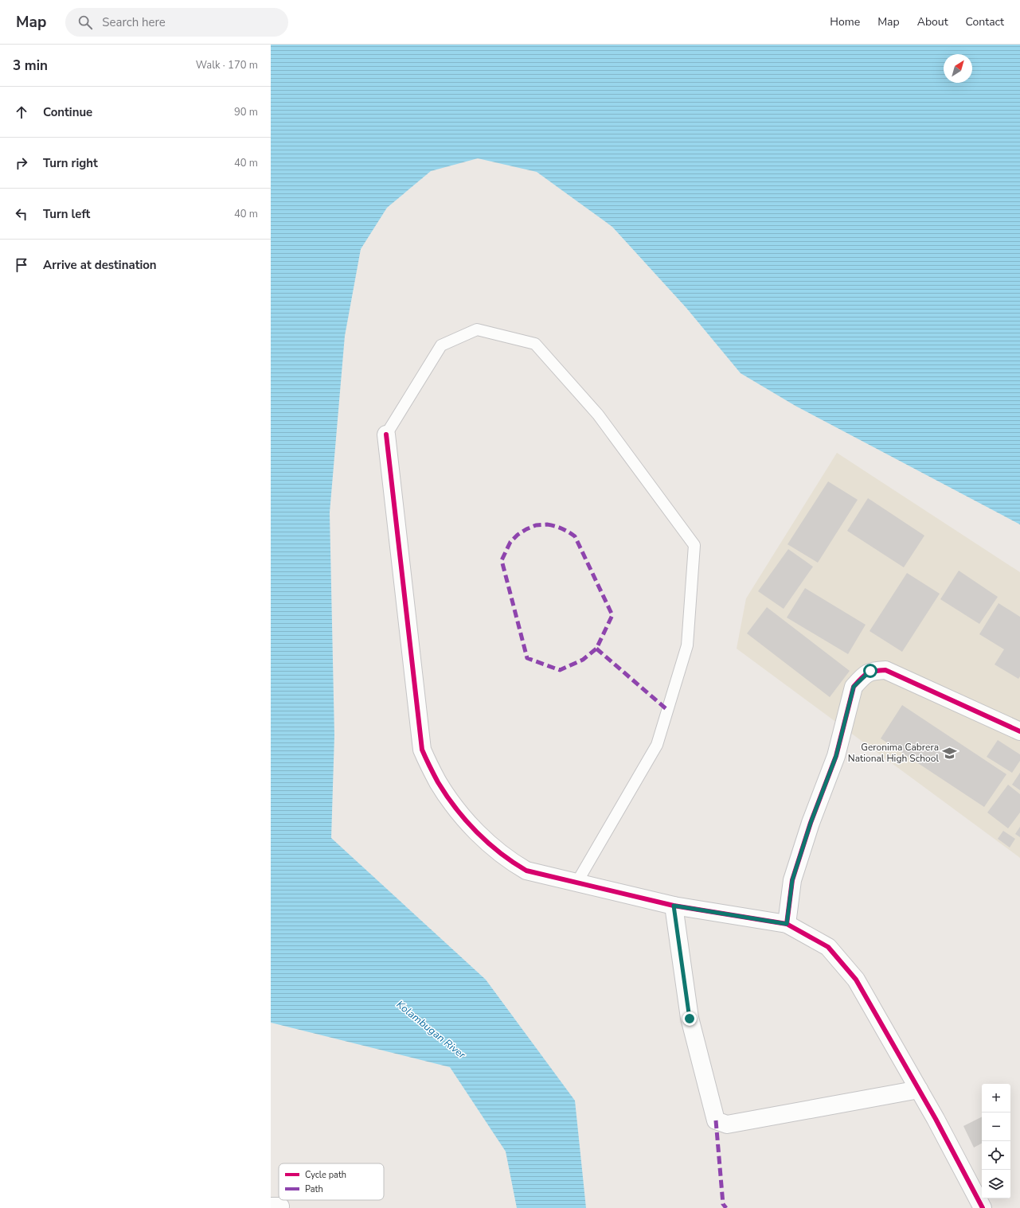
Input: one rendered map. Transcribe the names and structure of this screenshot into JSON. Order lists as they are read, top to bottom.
{
  "water": ["Kolambugan River"],
  "places": {
    "school or university": ["Geronima Cabrera National High School"]
  },
  "legend": ["Cycle path", "Path"],
  "north": "top right",
  "page": {
    "header": "Map",
    "search": "Search here",
    "nav": [
      "Home",
      "Map",
      "About",
      "Contact"
    ],
    "heading": ["3 min", "Walk · 170 m"],
    "list": [
      ["Continue", "90 m"],
      ["Turn right", "40 m"],
      ["Turn left", "40 m"],
      "Arrive at destination"
    ],
    "map_buttons": ["+", "−"]
  }
}
